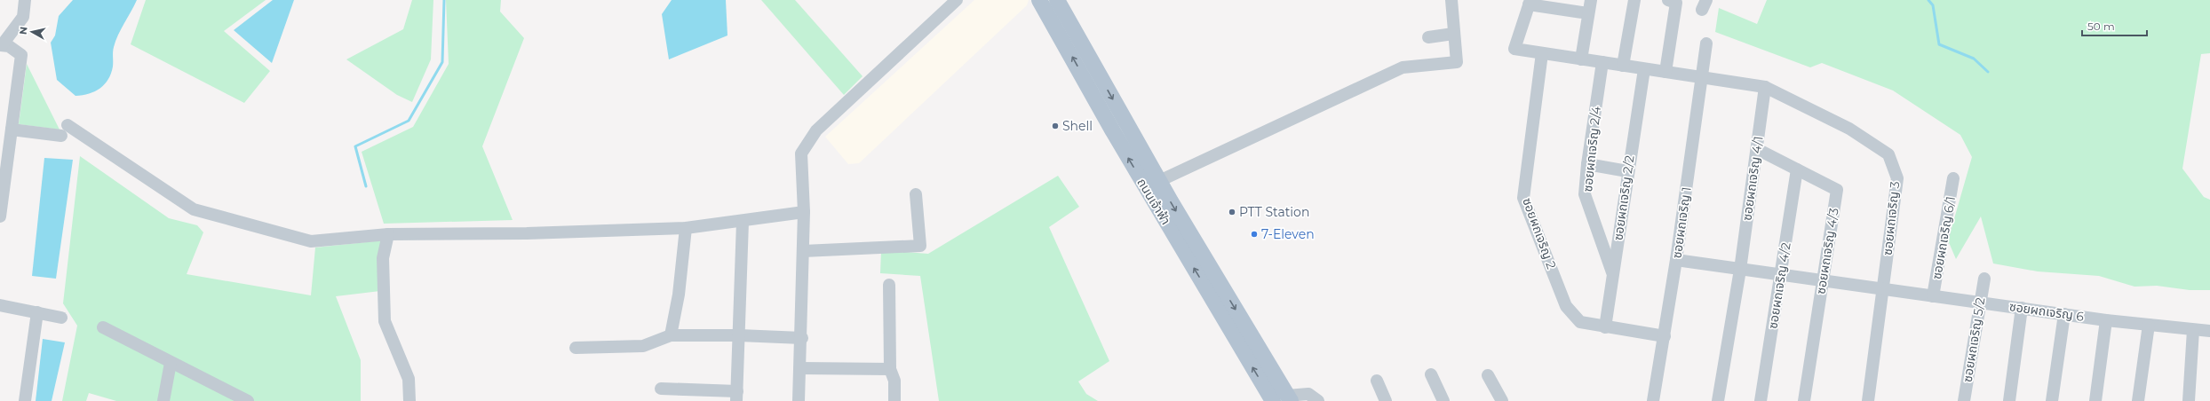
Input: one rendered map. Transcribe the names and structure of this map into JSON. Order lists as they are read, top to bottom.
{
  "streets": {
    "main road": ["ถนนเจ้าฟ้า"],
    "street": [
      "ซอยผถเจริญ 2/4",
      "ซอยผถเจริญ 4/1",
      "ซอยผถเจริญ 2/2",
      "ซอยผถเจริญ 3",
      "ซอยผถเจริญ 1",
      "ซอยผถเจริญ 2",
      "ซอยผถเจริญ 6/1",
      "ซอยผถเจริญ 4/3",
      "ซอยผถเจริญ 4/2",
      "ซอยผถเจริญ 6",
      "ซอยผถเจริญ 5/2"
    ]
  },
  "crossings": [
    ["ซอยผถเจริญ 2/4", "ซอยผถเจริญ 2/2"],
    ["ซอยผถเจริญ 4/1", "ซอยผถเจริญ 3"],
    ["ซอยผถเจริญ 4/1", "ซอยผถเจริญ 4/3"],
    ["ซอยผถเจริญ 2/2", "ซอยผถเจริญ 2"],
    ["ซอยผถเจริญ 3", "ซอยผถเจริญ 1"],
    ["ซอยผถเจริญ 3", "ซอยผถเจริญ 6"],
    ["ซอยผถเจริญ 1", "ซอยผถเจริญ 2"],
    ["ซอยผถเจริญ 6/1", "ซอยผถเจริญ 6"],
    ["ซอยผถเจริญ 4/3", "ซอยผถเจริญ 4/2"],
    ["ซอยผถเจริญ 6", "ซอยผถเจริญ 5/2"]
  ],
  "places": ["Shell", "PTT Station", "7-Eleven"],
  "scale_bar": "50 m",
  "north": "left"
}
